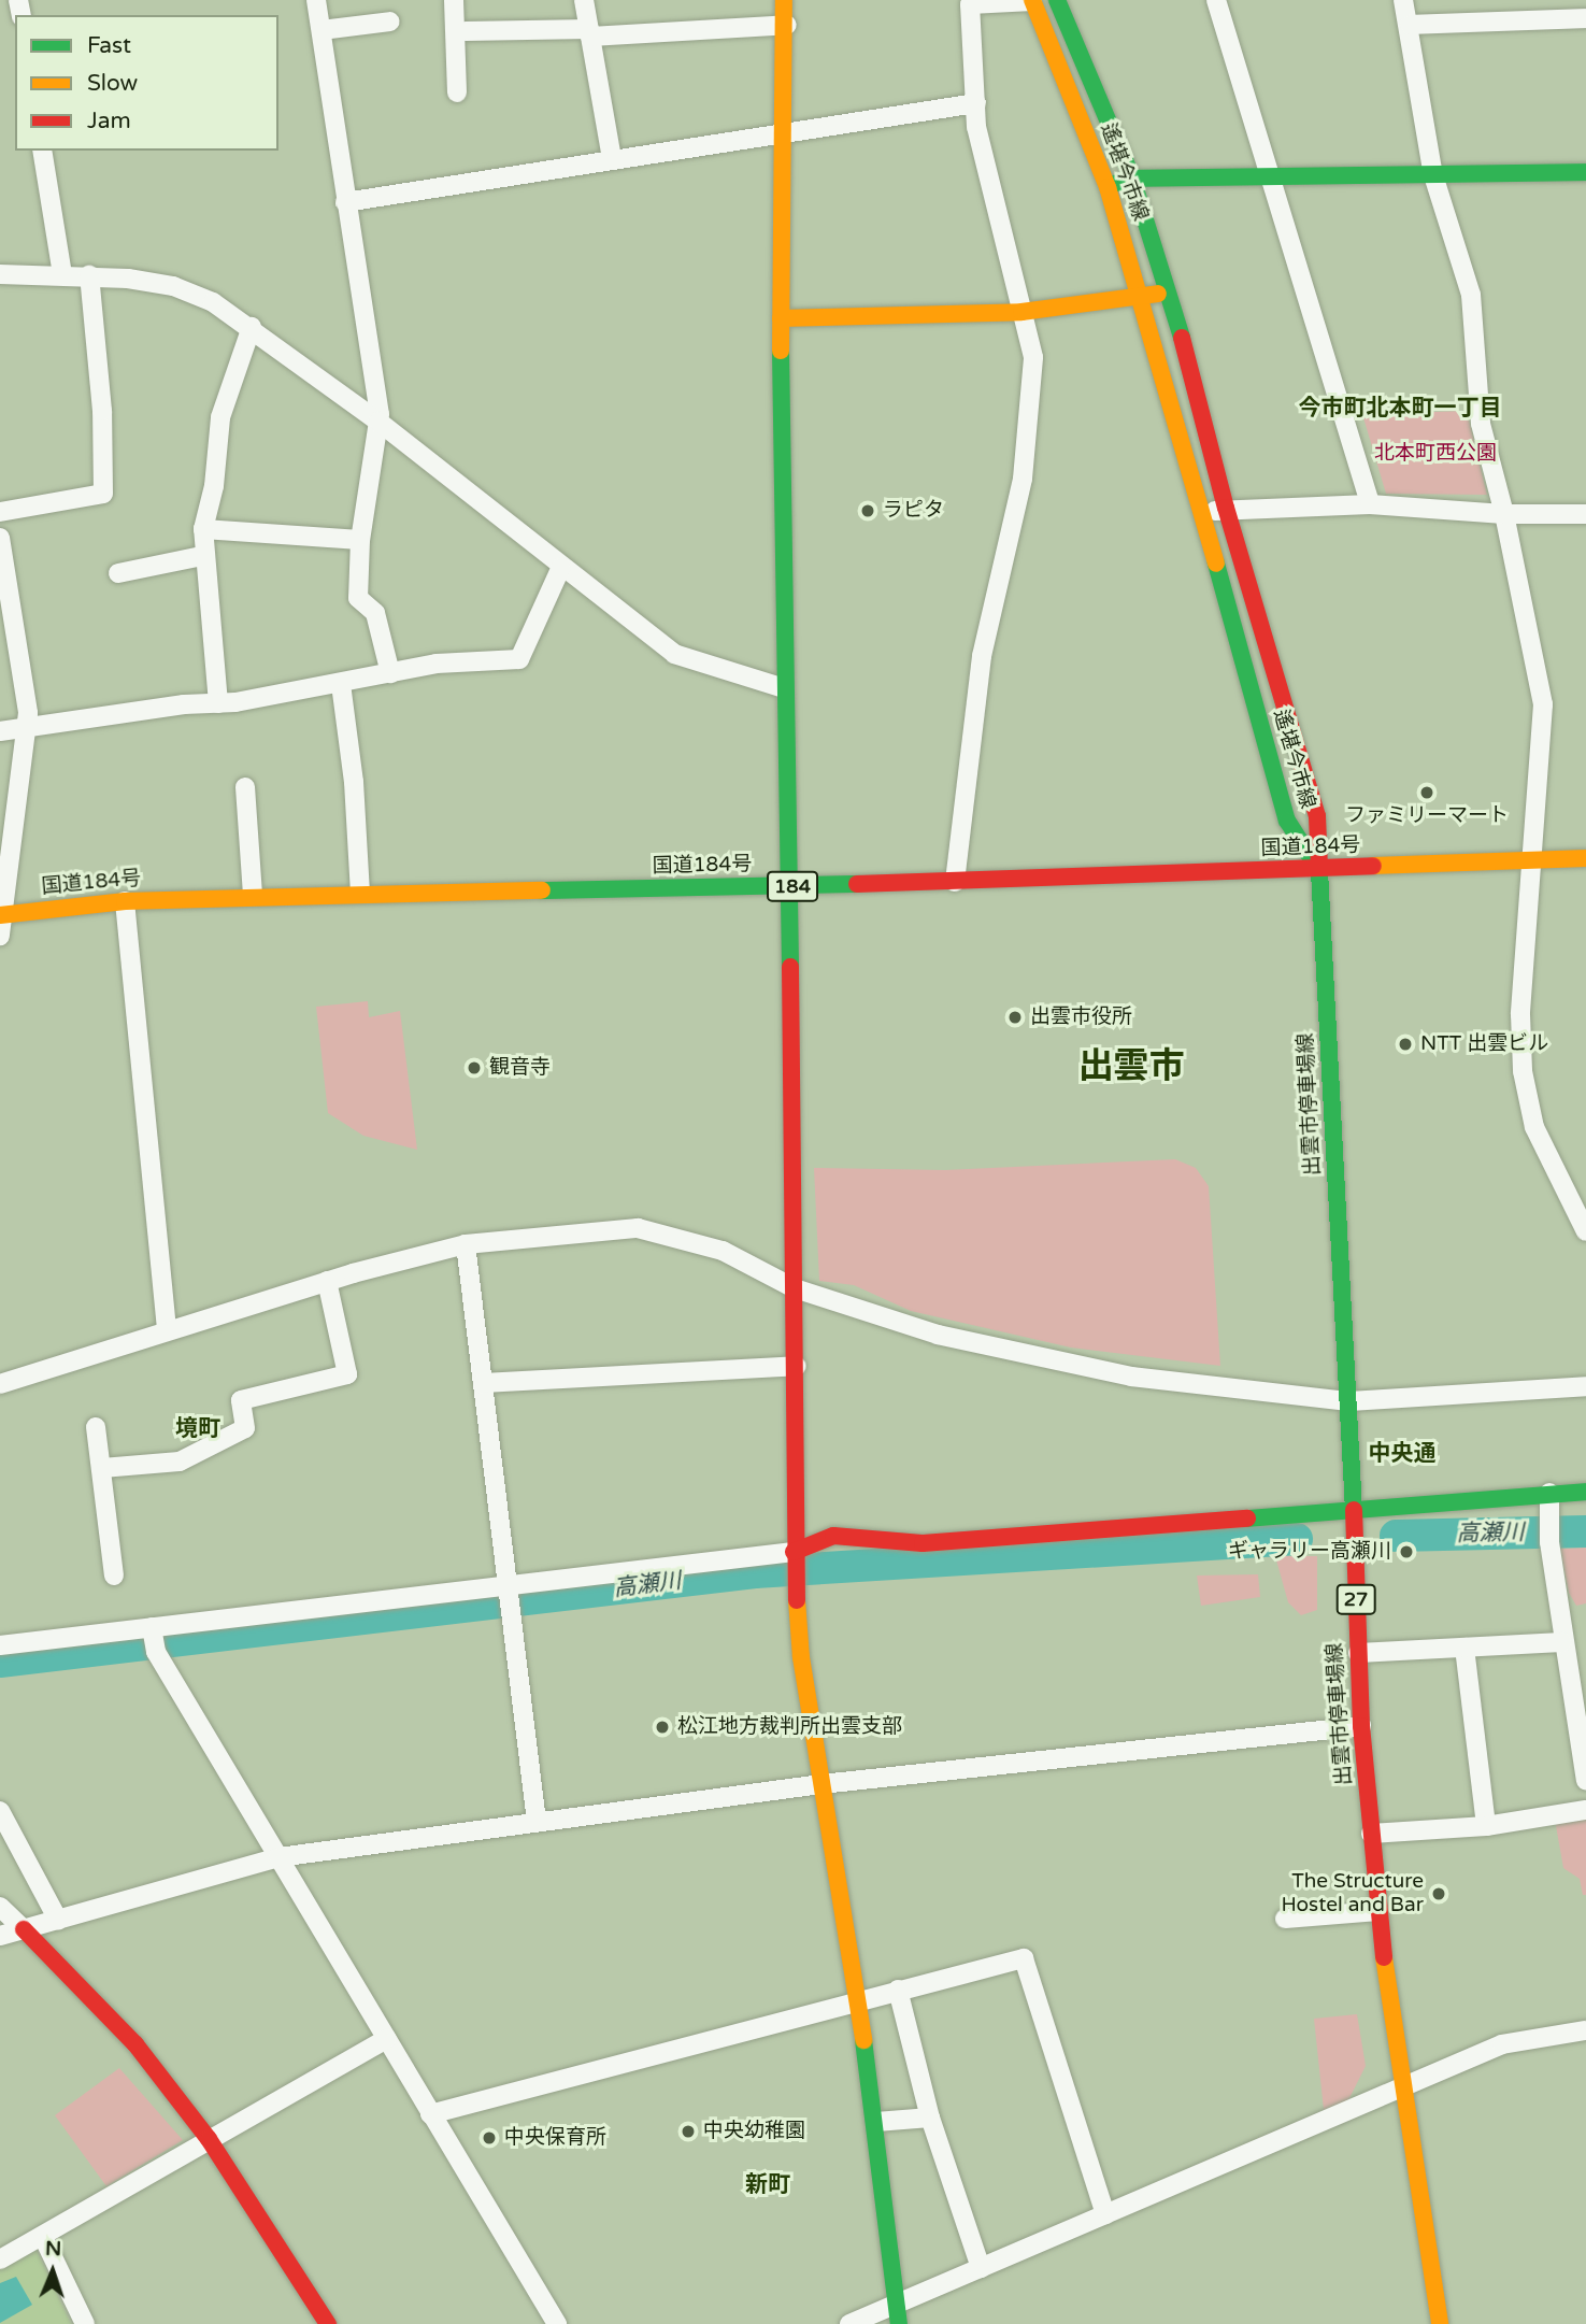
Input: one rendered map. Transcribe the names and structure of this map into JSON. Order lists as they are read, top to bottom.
{
  "streets": {
    "main road": [
      "遙堪今市線",
      "国道184号",
      "184",
      "出雲市停車場線",
      "27"
    ]
  },
  "crossings": [
    ["遙堪今市線", "国道184号"],
    ["遙堪今市線", "出雲市停車場線"],
    ["国道184号", "出雲市停車場線"]
  ],
  "districts": [
    "今市町北本町一丁目",
    "出雲市",
    "境町",
    "中央通",
    "新町"
  ],
  "water": ["高瀬川"],
  "parks": ["北本町西公園"],
  "places": [
    "ラピタ",
    "ファミリーマート",
    "出雲市役所",
    "NTT 出雲ビル",
    "観音寺",
    "ギャラリー高瀬川",
    "松江地方裁判所出雲支部",
    "The Structure Hostel and Bar",
    "中央幼稚園",
    "中央保育所"
  ],
  "legend": ["Fast", "Slow", "Jam"],
  "north": "top"
}
